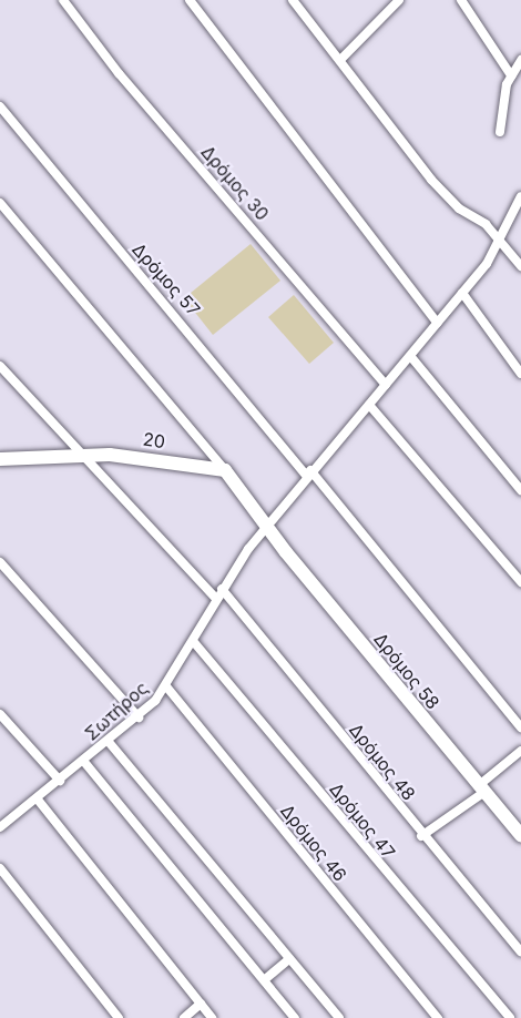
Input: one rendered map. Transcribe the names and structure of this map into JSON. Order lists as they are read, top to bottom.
{
  "streets": {
    "street": [
      "Δρόμος 30",
      "Δρόμος 57",
      "20",
      "Δρόμος 58",
      "Σωτήρος",
      "Δρόμος 48",
      "Δρόμος 47",
      "Δρόμος 46"
    ]
  },
  "crossings": [
    ["Δρόμος 30", "Σωτήρος"],
    ["Δρόμος 57", "Σωτήρος"],
    ["20", "Δρόμος 58"],
    ["20", "Δρόμος 48"],
    ["Δρόμος 58", "Σωτήρος"],
    ["Σωτήρος", "Δρόμος 48"],
    ["Σωτήρος", "Δρόμος 47"],
    ["Σωτήρος", "Δρόμος 46"]
  ]
}
